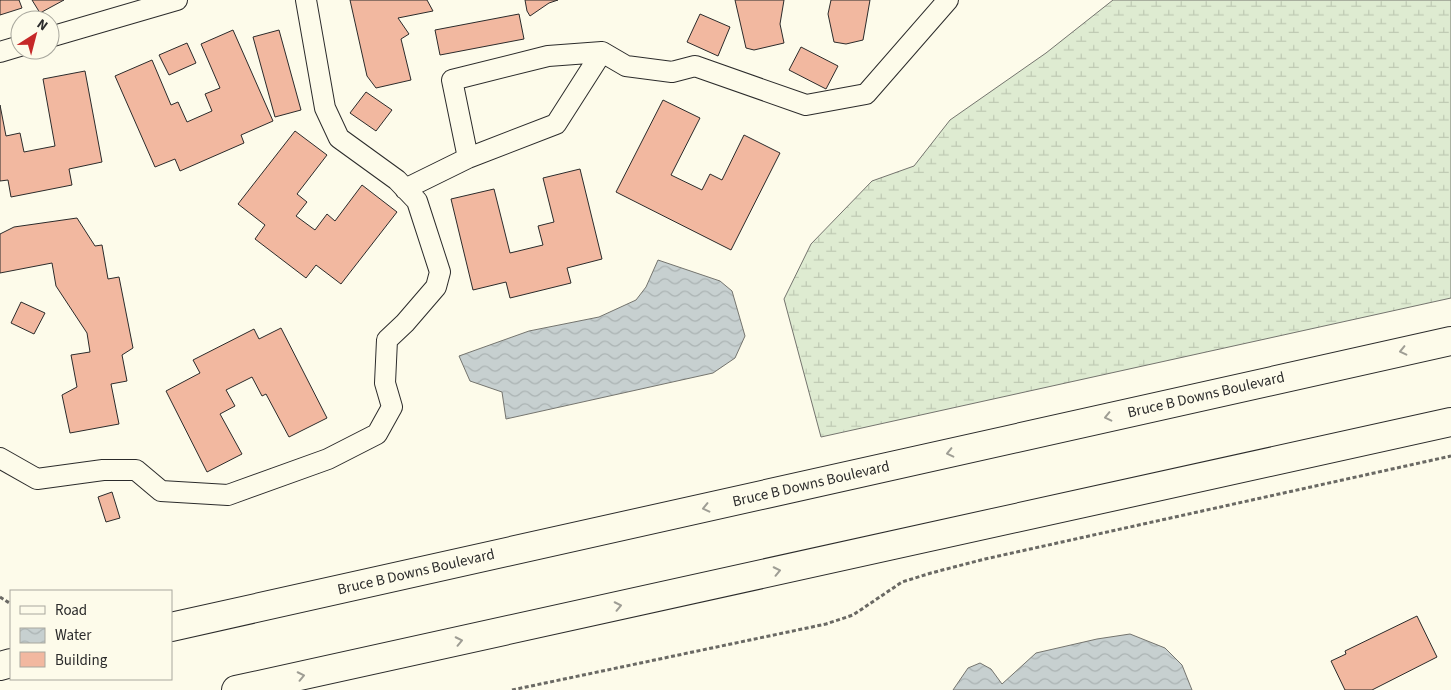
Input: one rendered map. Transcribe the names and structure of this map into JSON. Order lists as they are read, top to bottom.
{
  "streets": {
    "main road": ["Bruce B Downs Boulevard"]
  },
  "legend": ["Road", "Water", "Building"],
  "north": "top right"
}
